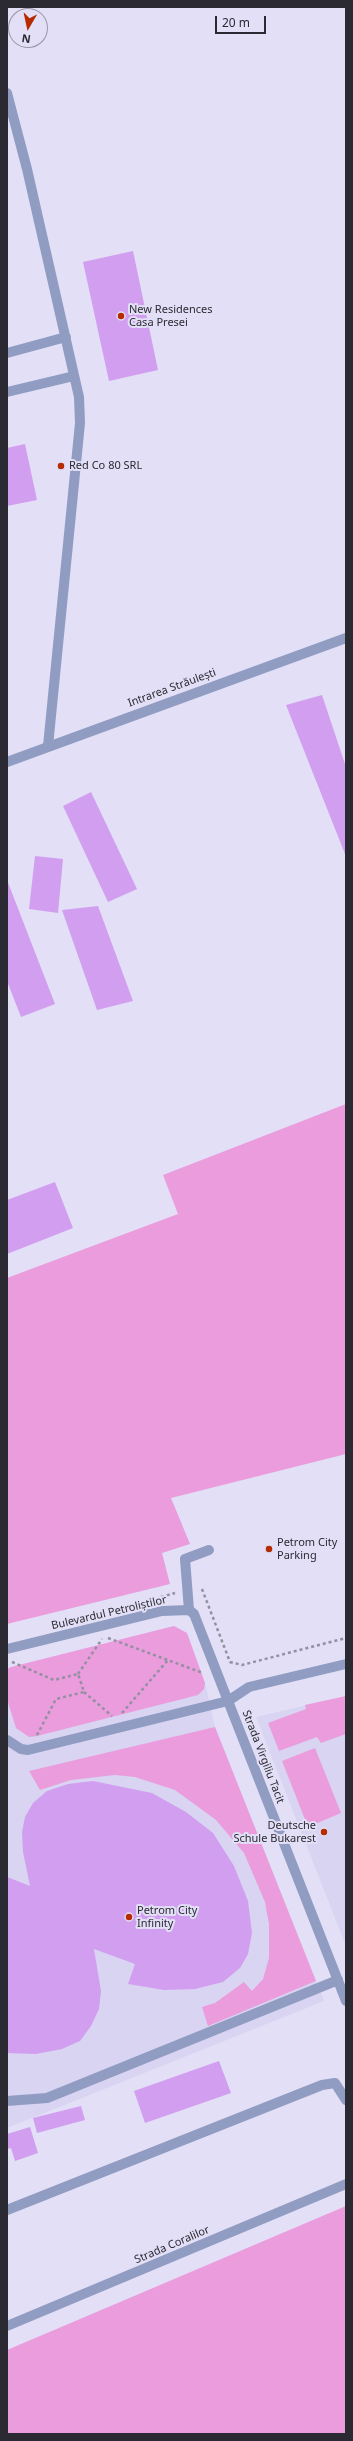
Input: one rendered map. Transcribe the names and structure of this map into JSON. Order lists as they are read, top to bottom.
{
  "streets": {
    "street": [
      "Intrarea Străulești",
      "Bulevardul Petroliștilor",
      "Strada Virgiliu Tacit",
      "Strada Coralilor"
    ]
  },
  "places": [
    "New Residences Casa Presei",
    "Red Co 80 SRL",
    "Petrom City Parking",
    "Deutsche Schule Bukarest",
    "Petrom City Infinity"
  ],
  "scale_bar": "20 m",
  "north": "bottom"
}
